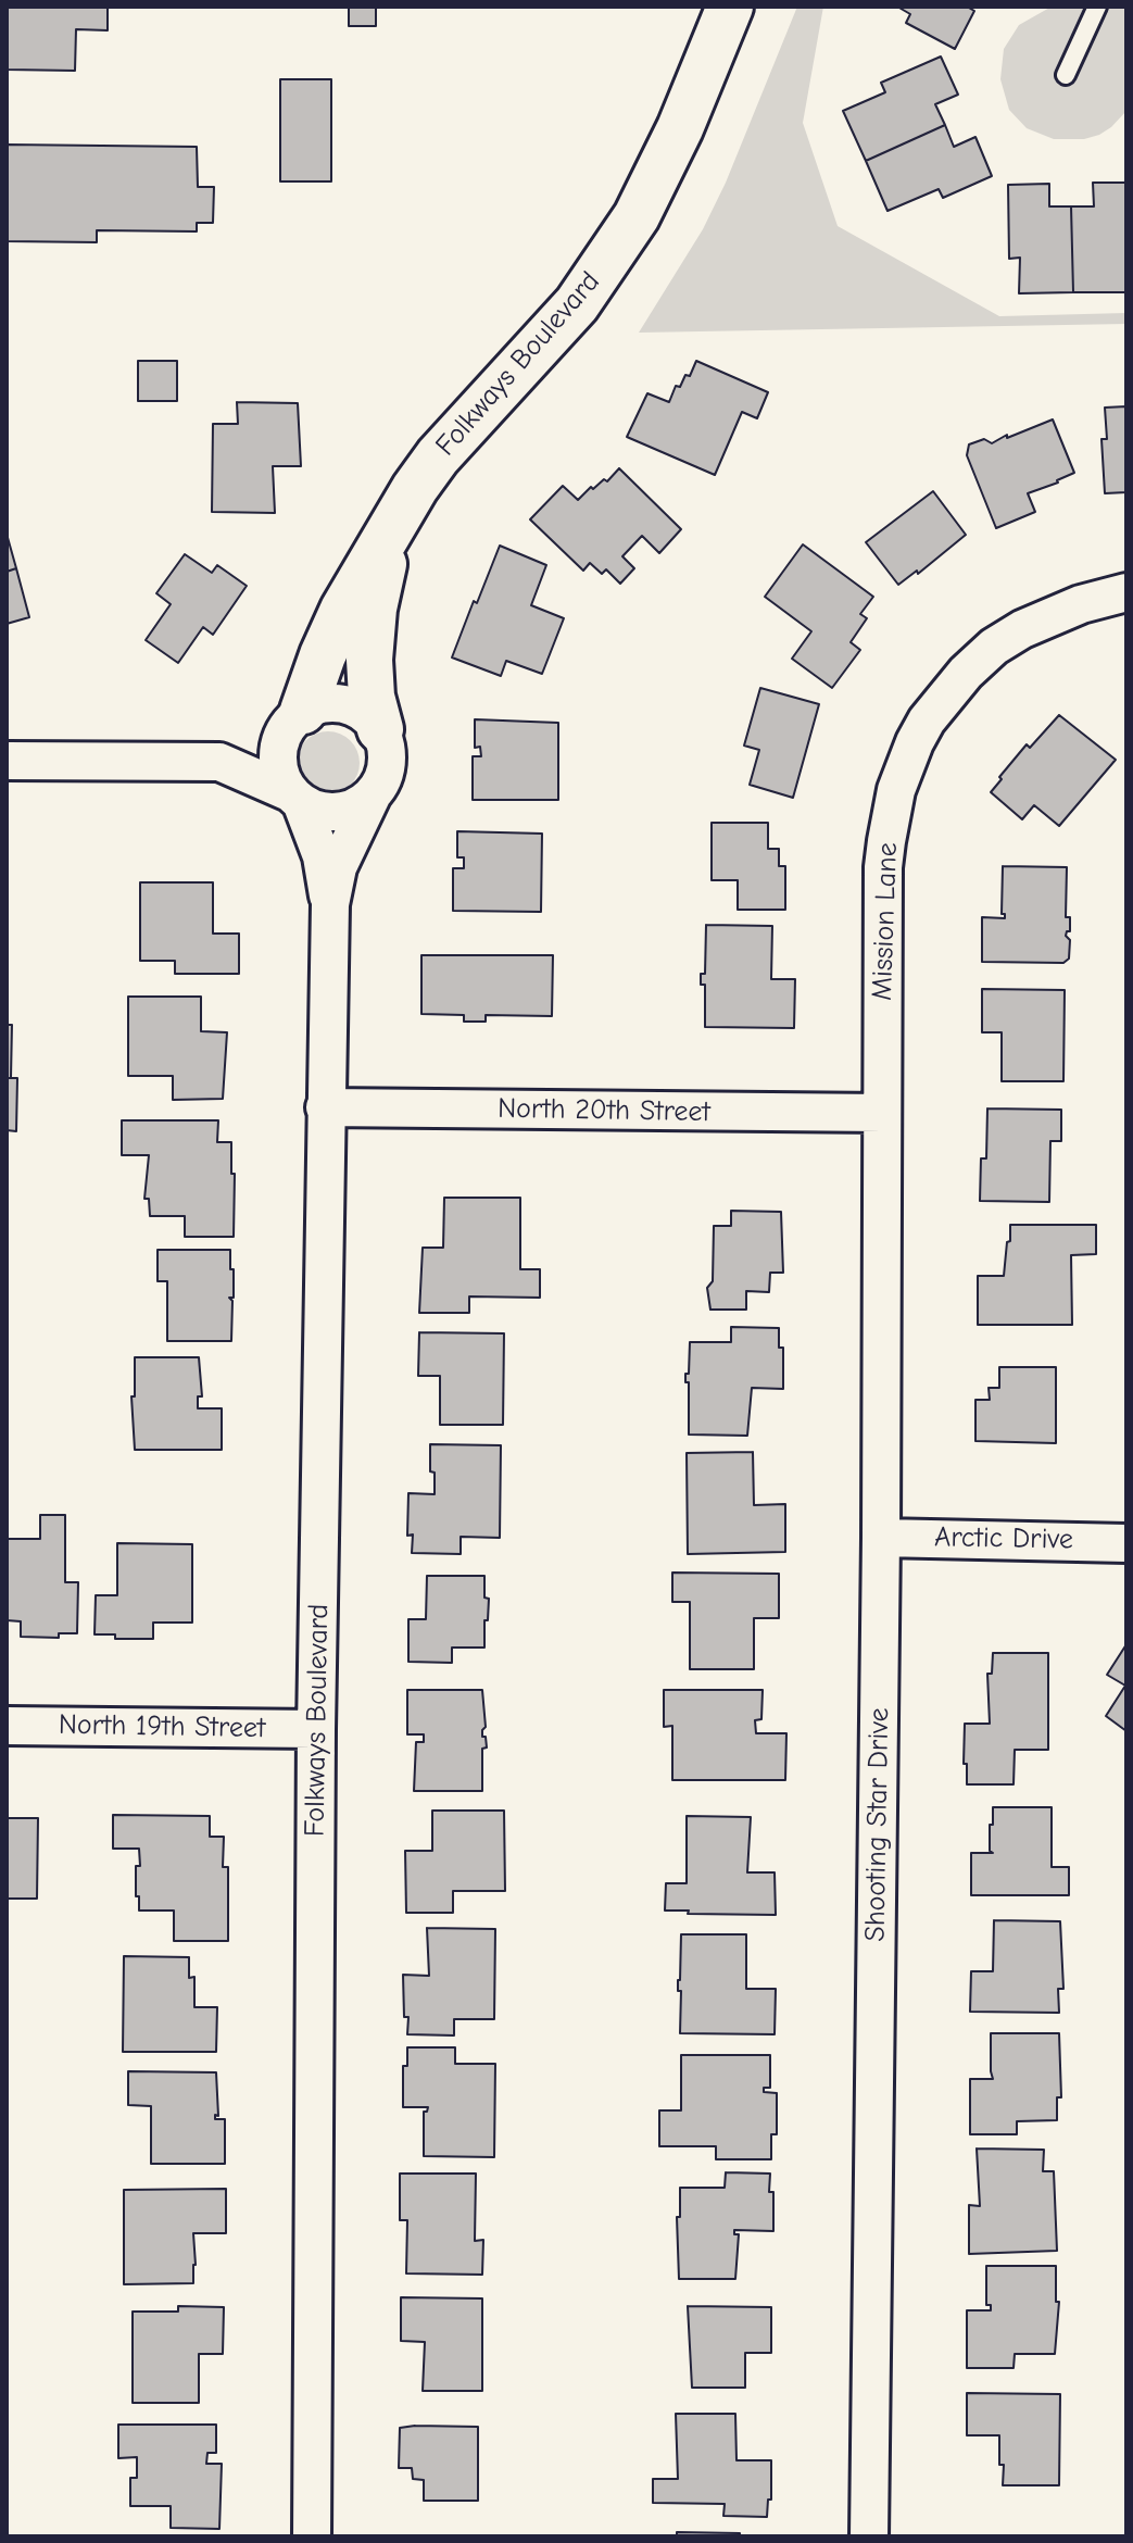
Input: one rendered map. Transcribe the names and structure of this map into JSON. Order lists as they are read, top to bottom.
{
  "streets": {
    "street": [
      "Folkways Boulevard",
      "Mission Lane",
      "North 20th Street",
      "Arctic Drive",
      "North 19th Street",
      "Shooting Star Drive"
    ]
  },
  "crossings": [
    ["Folkways Boulevard", "North 20th Street"],
    ["Folkways Boulevard", "North 19th Street"],
    ["Mission Lane", "North 20th Street"],
    ["Mission Lane", "Shooting Star Drive"],
    ["North 20th Street", "Shooting Star Drive"],
    ["Arctic Drive", "Shooting Star Drive"]
  ]
}
